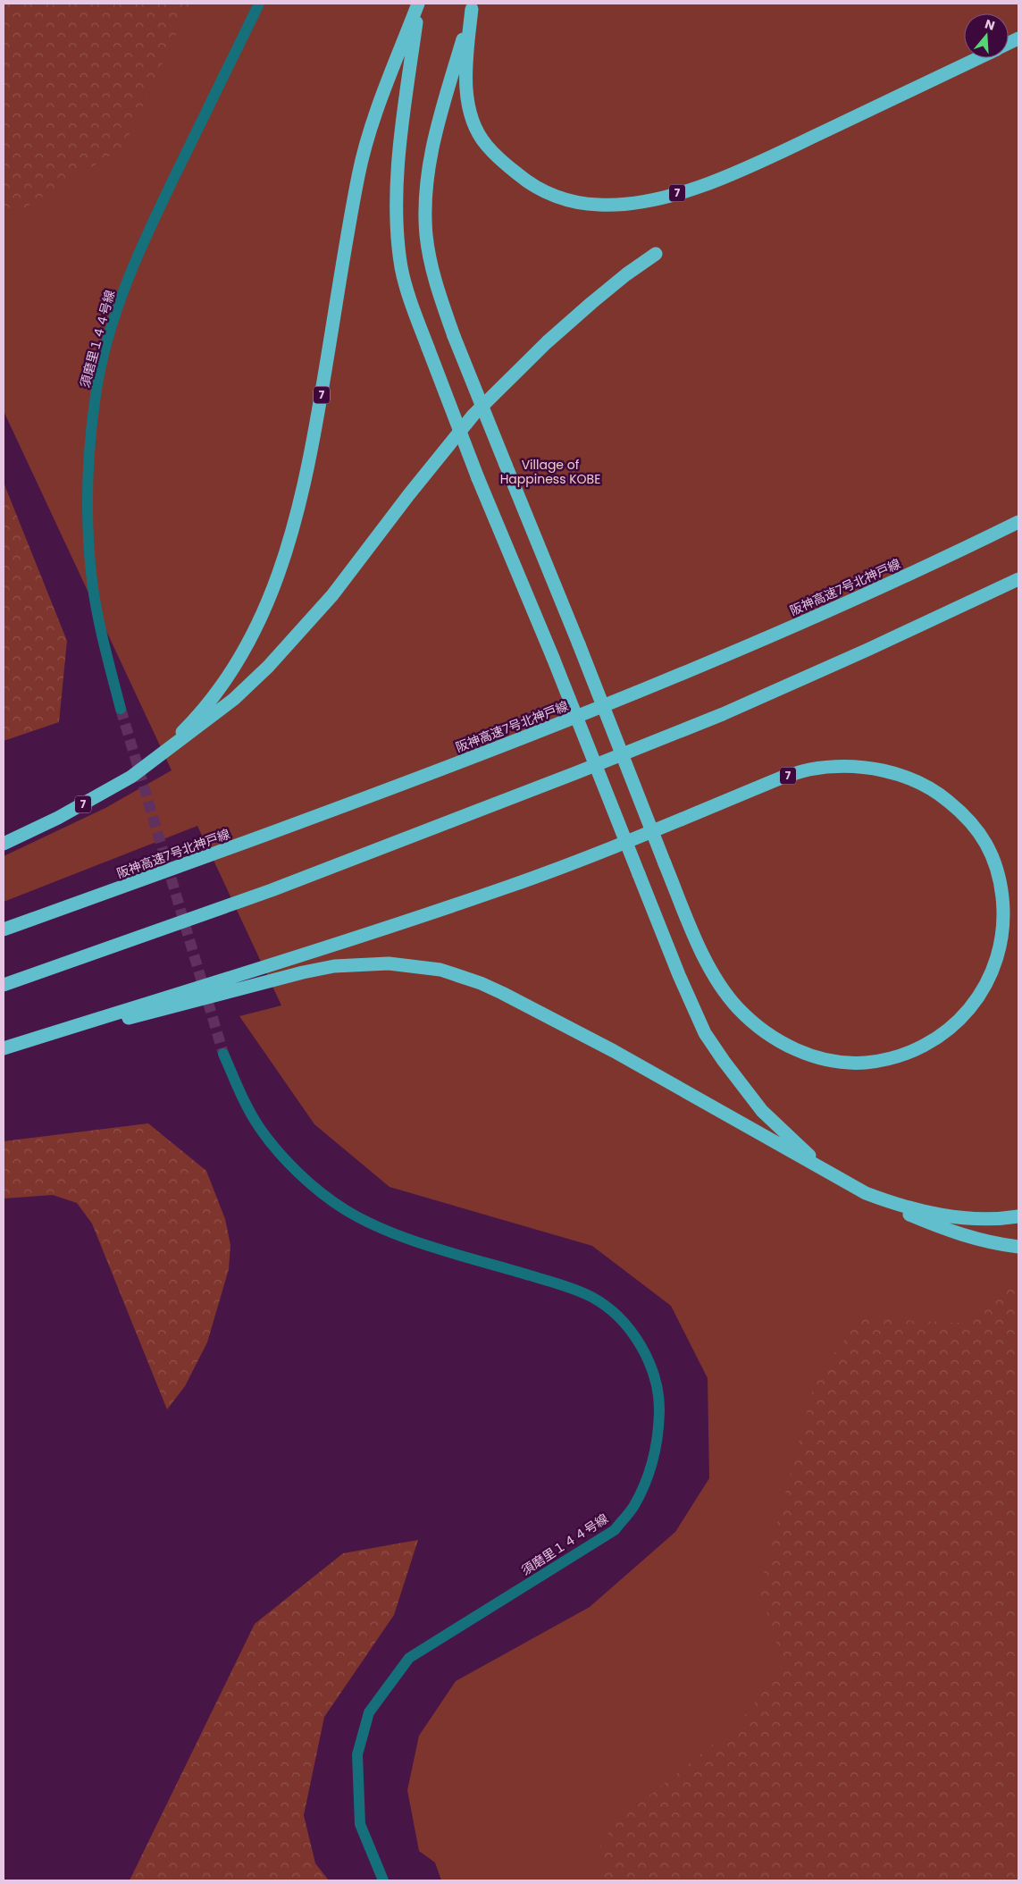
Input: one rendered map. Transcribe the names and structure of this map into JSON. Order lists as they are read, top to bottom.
{
  "streets": {
    "highway": ["7", "阪神高速7号北神戸線"],
    "street": ["須磨里１４４号線"]
  },
  "parks": ["Village of Happiness KOBE"],
  "north": "top"
}
